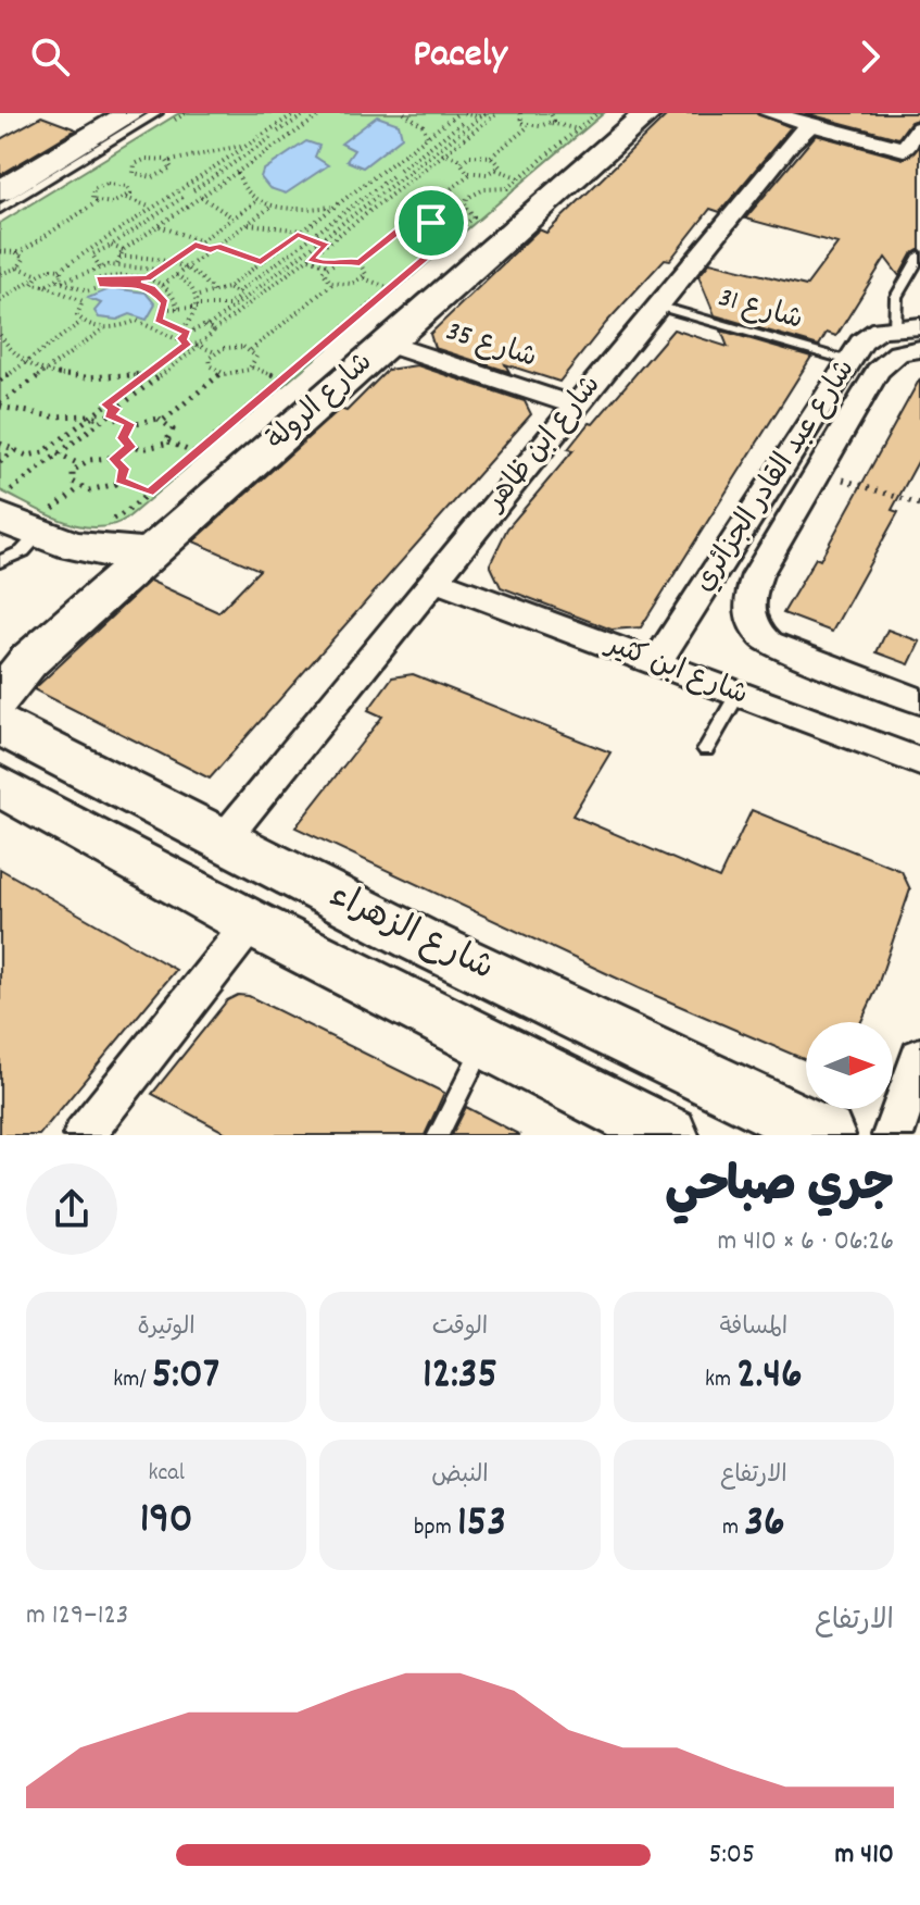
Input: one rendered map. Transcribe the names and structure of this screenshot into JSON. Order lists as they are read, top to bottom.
{
  "streets": {
    "street": [
      "شارع 35",
      "شارع الرولة",
      "شارع ابن ظاهر",
      "شارع عبد القادر الجزائري",
      "شارع ابن كثير",
      "شارع الزهراء"
    ],
    "lane": ["شارع 31"]
  },
  "crossings": [
    ["شارع 31", "شارع ابن ظاهر"],
    ["شارع 31", "شارع عبد القادر الجزائري"],
    ["شارع 35", "شارع الرولة"],
    ["شارع 35", "شارع ابن ظاهر"],
    ["شارع ابن ظاهر", "شارع ابن كثير"],
    ["شارع ابن ظاهر", "شارع الزهراء"],
    ["شارع عبد القادر الجزائري", "شارع ابن كثير"]
  ],
  "north": "right",
  "page": {
    "header": "Pacely",
    "heading": ["جري صباحي", "06:26 · 6 × 410 m"],
    "stats": [
      ["المسافة", "2.46 km"],
      ["الوقت", "12:35"],
      ["الوتيرة", "5:07 /km"],
      ["الارتفاع", "36 m"],
      ["النبض", "153 bpm"],
      ["kcal", "190"]
    ],
    "chart": ["الارتفاع", "123–129 m"],
    "list": [
      {
        "name": "410 m",
        "note": "5:05"
      }
    ]
  }
}
